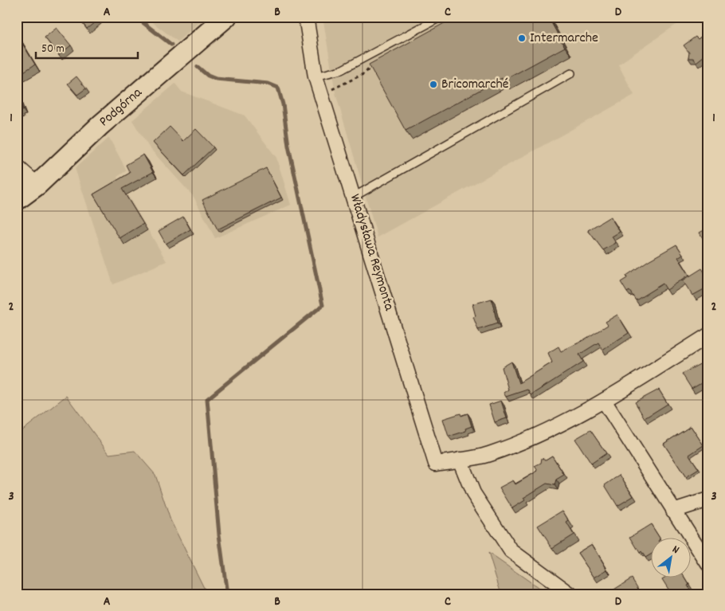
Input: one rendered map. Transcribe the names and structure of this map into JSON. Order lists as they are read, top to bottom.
{
  "streets": {
    "main road": ["Podgórna"],
    "street": ["Władysława Reymonta"]
  },
  "places": ["Intermarche", "Bricomarché"],
  "scale_bar": "50 m",
  "north": "top right",
  "grid": {
    "columns": [
      "A",
      "B",
      "C",
      "D"
    ],
    "rows": ["1", "2", "3"]
  }
}
